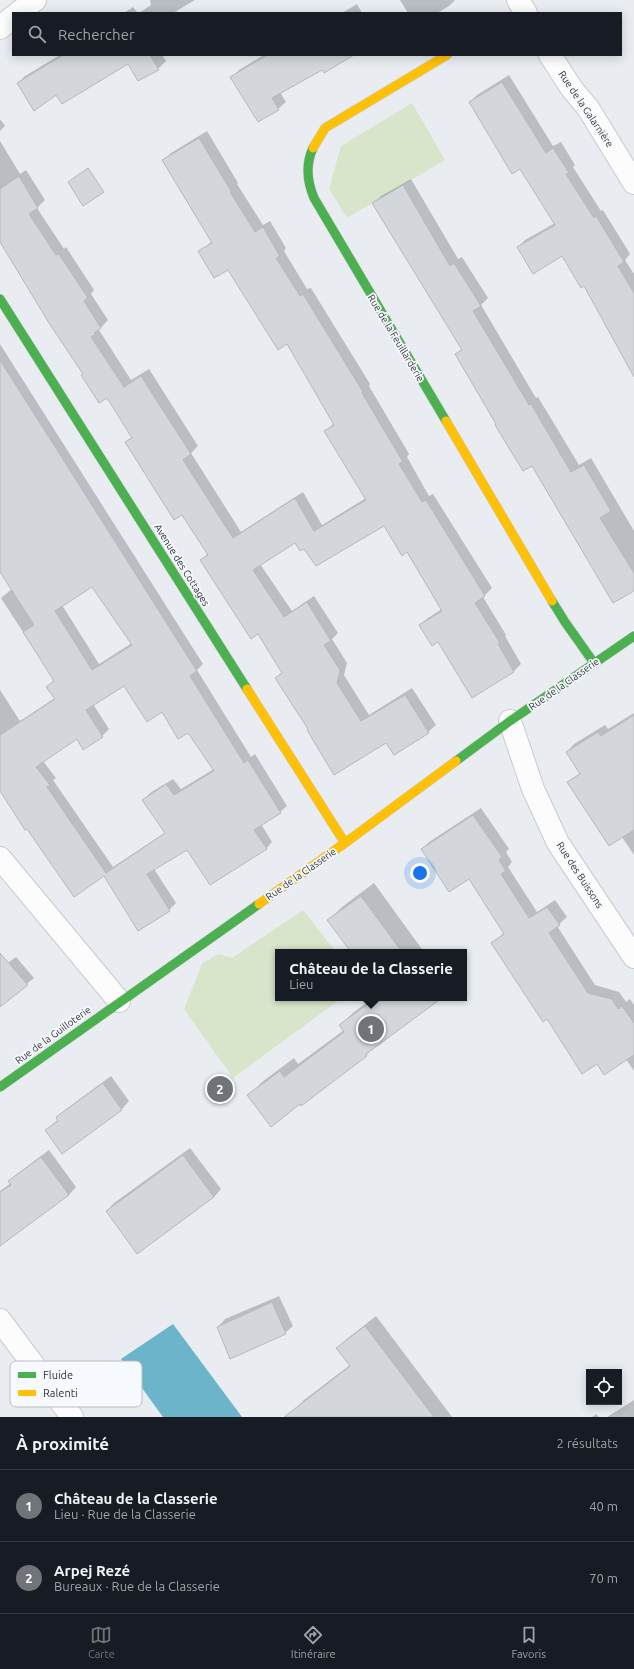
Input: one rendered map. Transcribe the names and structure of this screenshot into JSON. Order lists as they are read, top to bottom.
{
  "streets": {
    "street": [
      "Rue de la Galarnière",
      "Rue de la Feuillarderie",
      "Avenue des Cottages",
      "Rue de la Classerie",
      "Rue des Buissons",
      "Rue de la Guilloterie"
    ]
  },
  "crossings": [
    ["Rue de la Feuillarderie", "Rue de la Classerie"],
    ["Avenue des Cottages", "Rue de la Classerie"],
    ["Rue de la Classerie", "Rue des Buissons"],
    ["Rue de la Classerie", "Rue de la Guilloterie"]
  ],
  "legend": ["Fluide", "Ralenti"],
  "page": {
    "search": "Rechercher",
    "popup": ["Château de la Classerie", "Lieu"],
    "pins": ["1", "2"],
    "heading": ["À proximité", "2 résultats"],
    "list": [
      {
        "mark": "1",
        "name": "Château de la Classerie",
        "note": "Lieu · Rue de la Classerie",
        "value": "40 m"
      },
      {
        "mark": "2",
        "name": "Arpej Rezé",
        "note": "Bureaux · Rue de la Classerie",
        "value": "70 m"
      }
    ],
    "nav": ["Carte", "Itinéraire", "Favoris"]
  }
}
